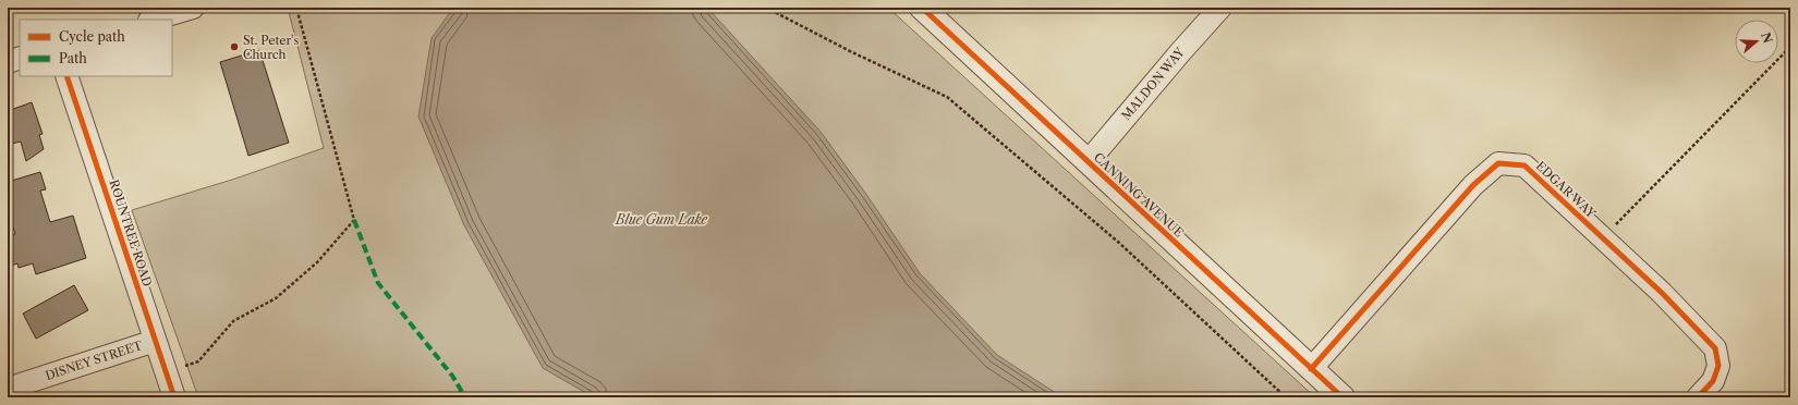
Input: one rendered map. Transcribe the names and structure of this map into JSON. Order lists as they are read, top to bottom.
{
  "streets": {
    "street": [
      "MALDON WAY",
      "EDGAR WAY",
      "CANNING AVENUE",
      "ROUNTREE ROAD",
      "DISNEY STREET"
    ]
  },
  "crossings": [
    ["MALDON WAY", "CANNING AVENUE"],
    ["EDGAR WAY", "CANNING AVENUE"],
    ["ROUNTREE ROAD", "DISNEY STREET"]
  ],
  "water": ["Blue Gum Lake"],
  "places": ["St. Peter's Church"],
  "legend": ["Cycle path", "Path"],
  "north": "right"
}
